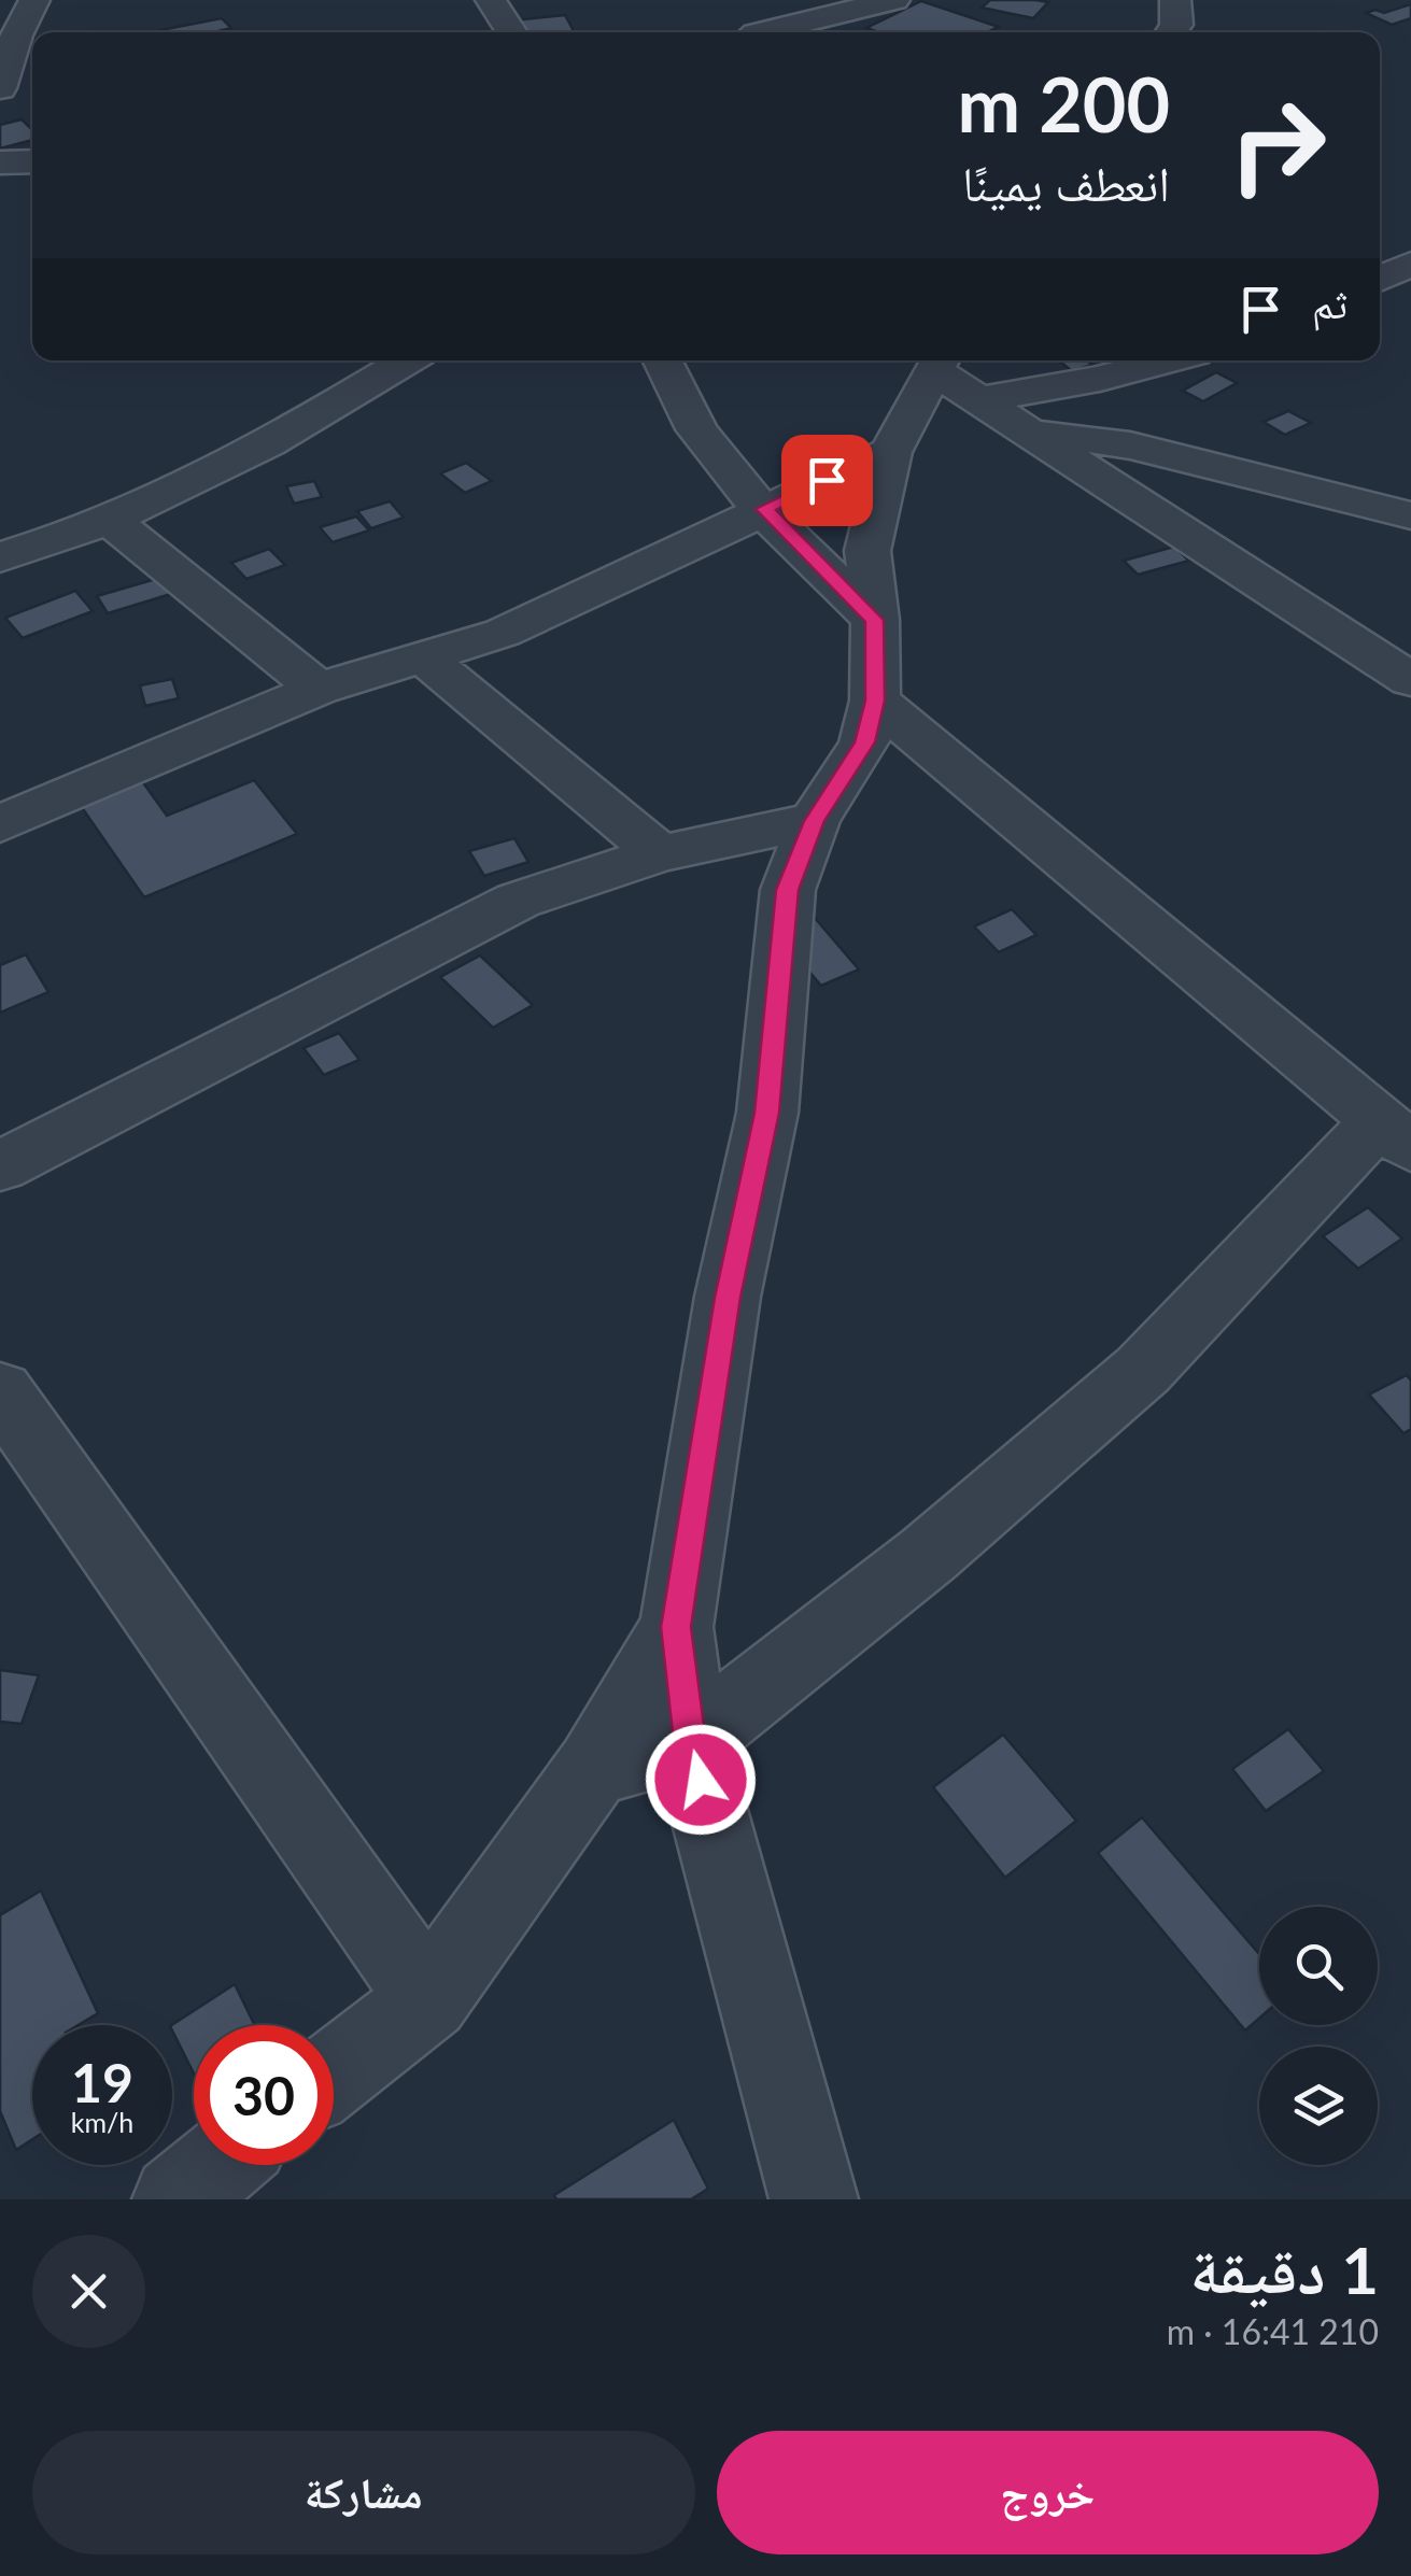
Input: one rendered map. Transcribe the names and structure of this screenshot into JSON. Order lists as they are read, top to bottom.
{
  "page": {
    "turn": ["200 m", "انعطف يمينًا"],
    "then": "ثم",
    "speed": "19 km/h",
    "limit": "30",
    "heading": ["1 دقيقة", "210 m · 16:41"],
    "buttons": ["خروج", "مشاركة"]
  }
}
